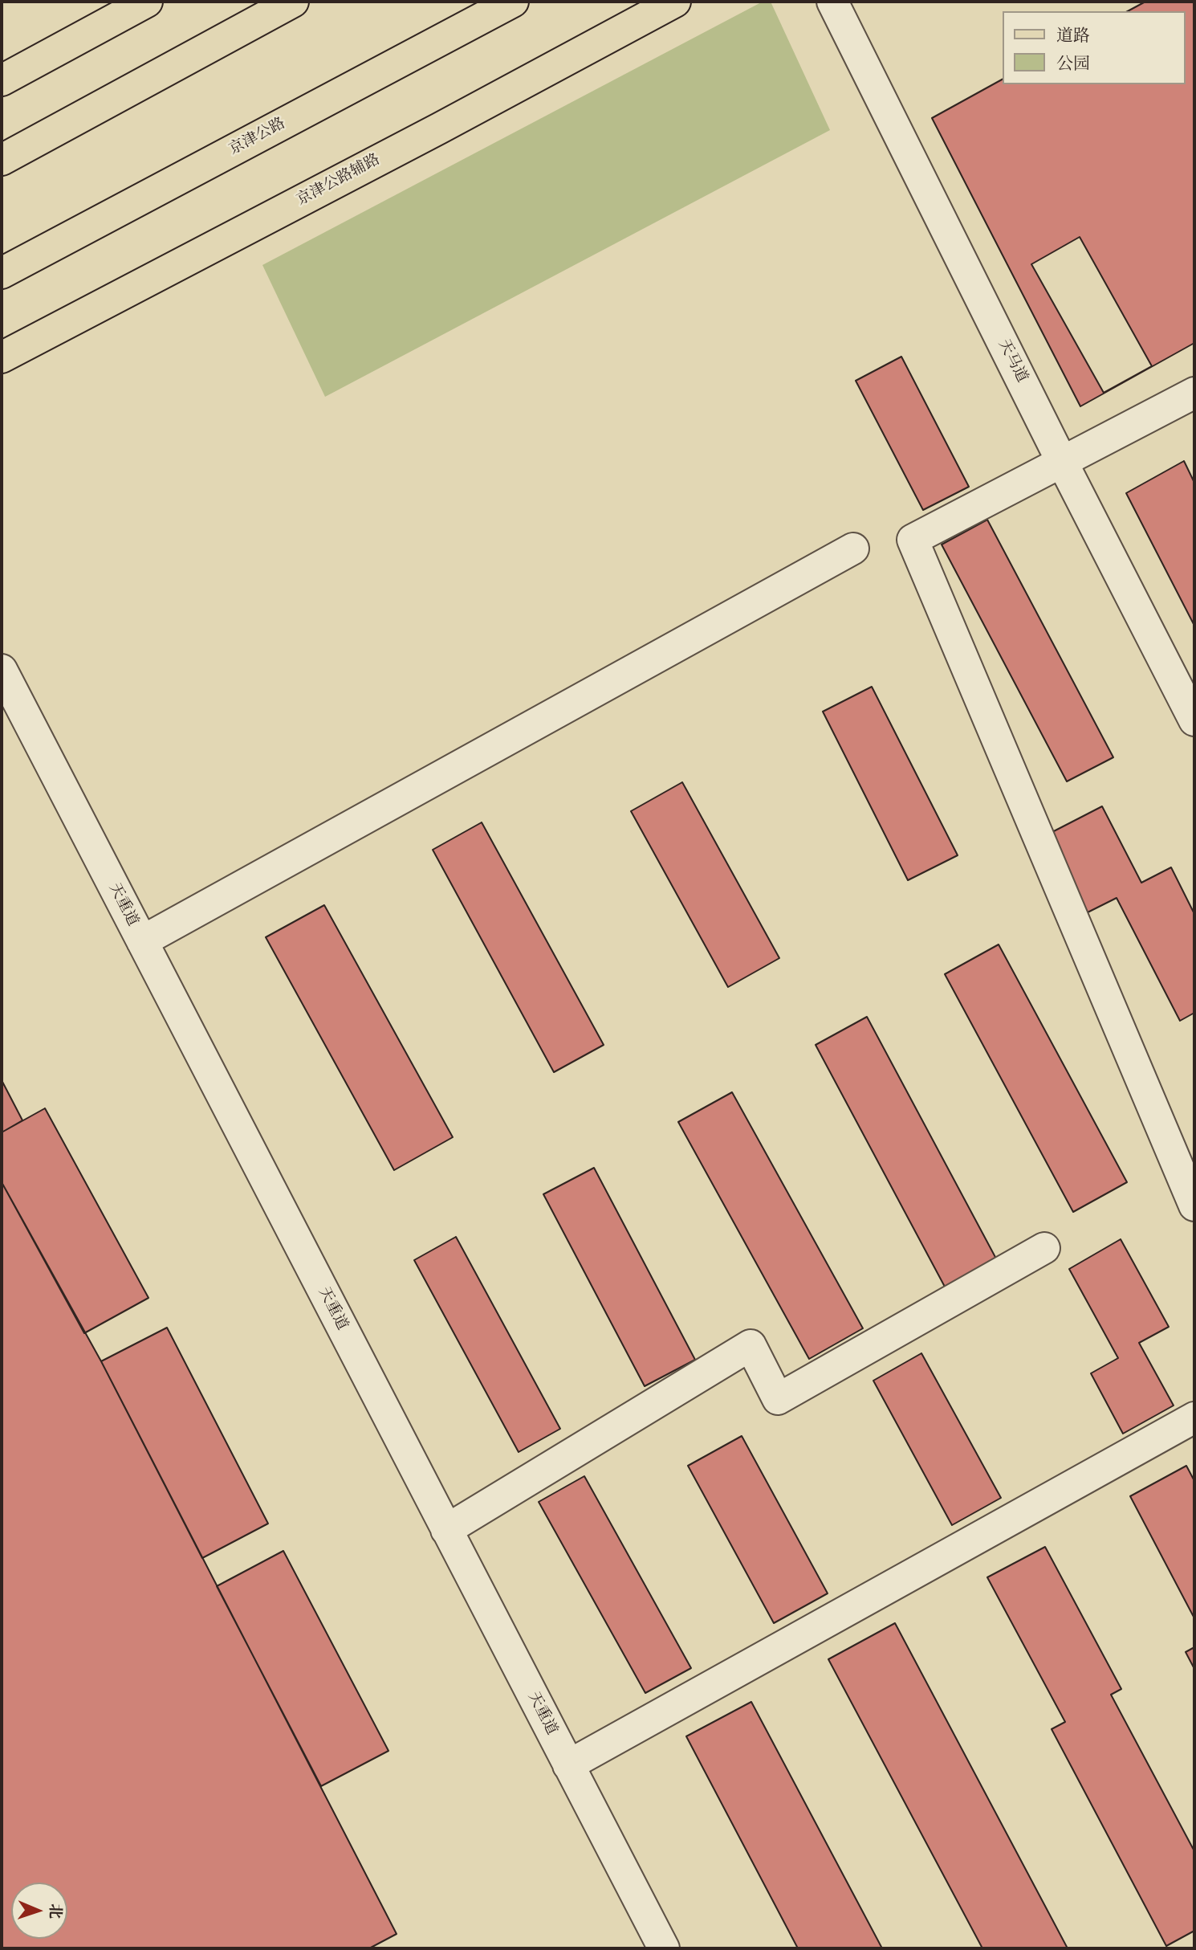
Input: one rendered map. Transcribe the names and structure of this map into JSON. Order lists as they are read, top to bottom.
{
  "streets": {
    "main road": ["京津公路", "京津公路辅路"],
    "street": ["天马道", "天重道"]
  },
  "legend": ["道路", "公园"],
  "north": "right"
}
